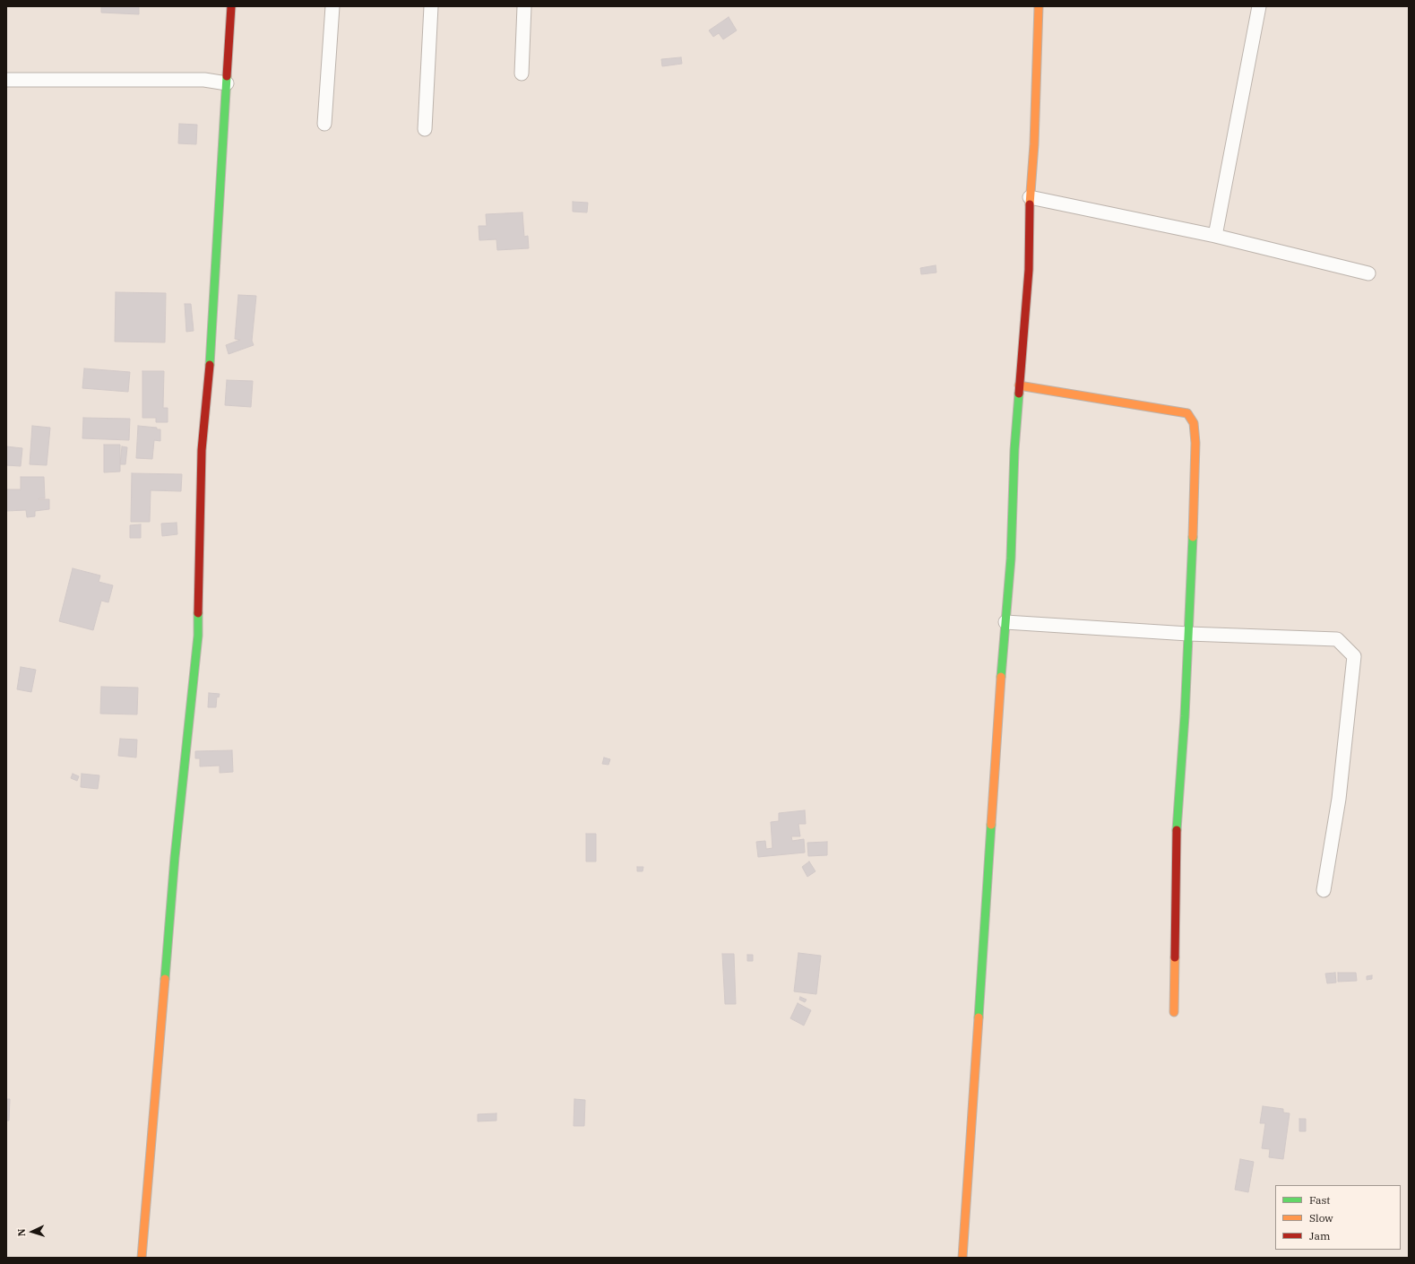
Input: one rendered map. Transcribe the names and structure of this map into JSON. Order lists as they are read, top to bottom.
{
  "legend": ["Fast", "Slow", "Jam"],
  "north": "left"
}
